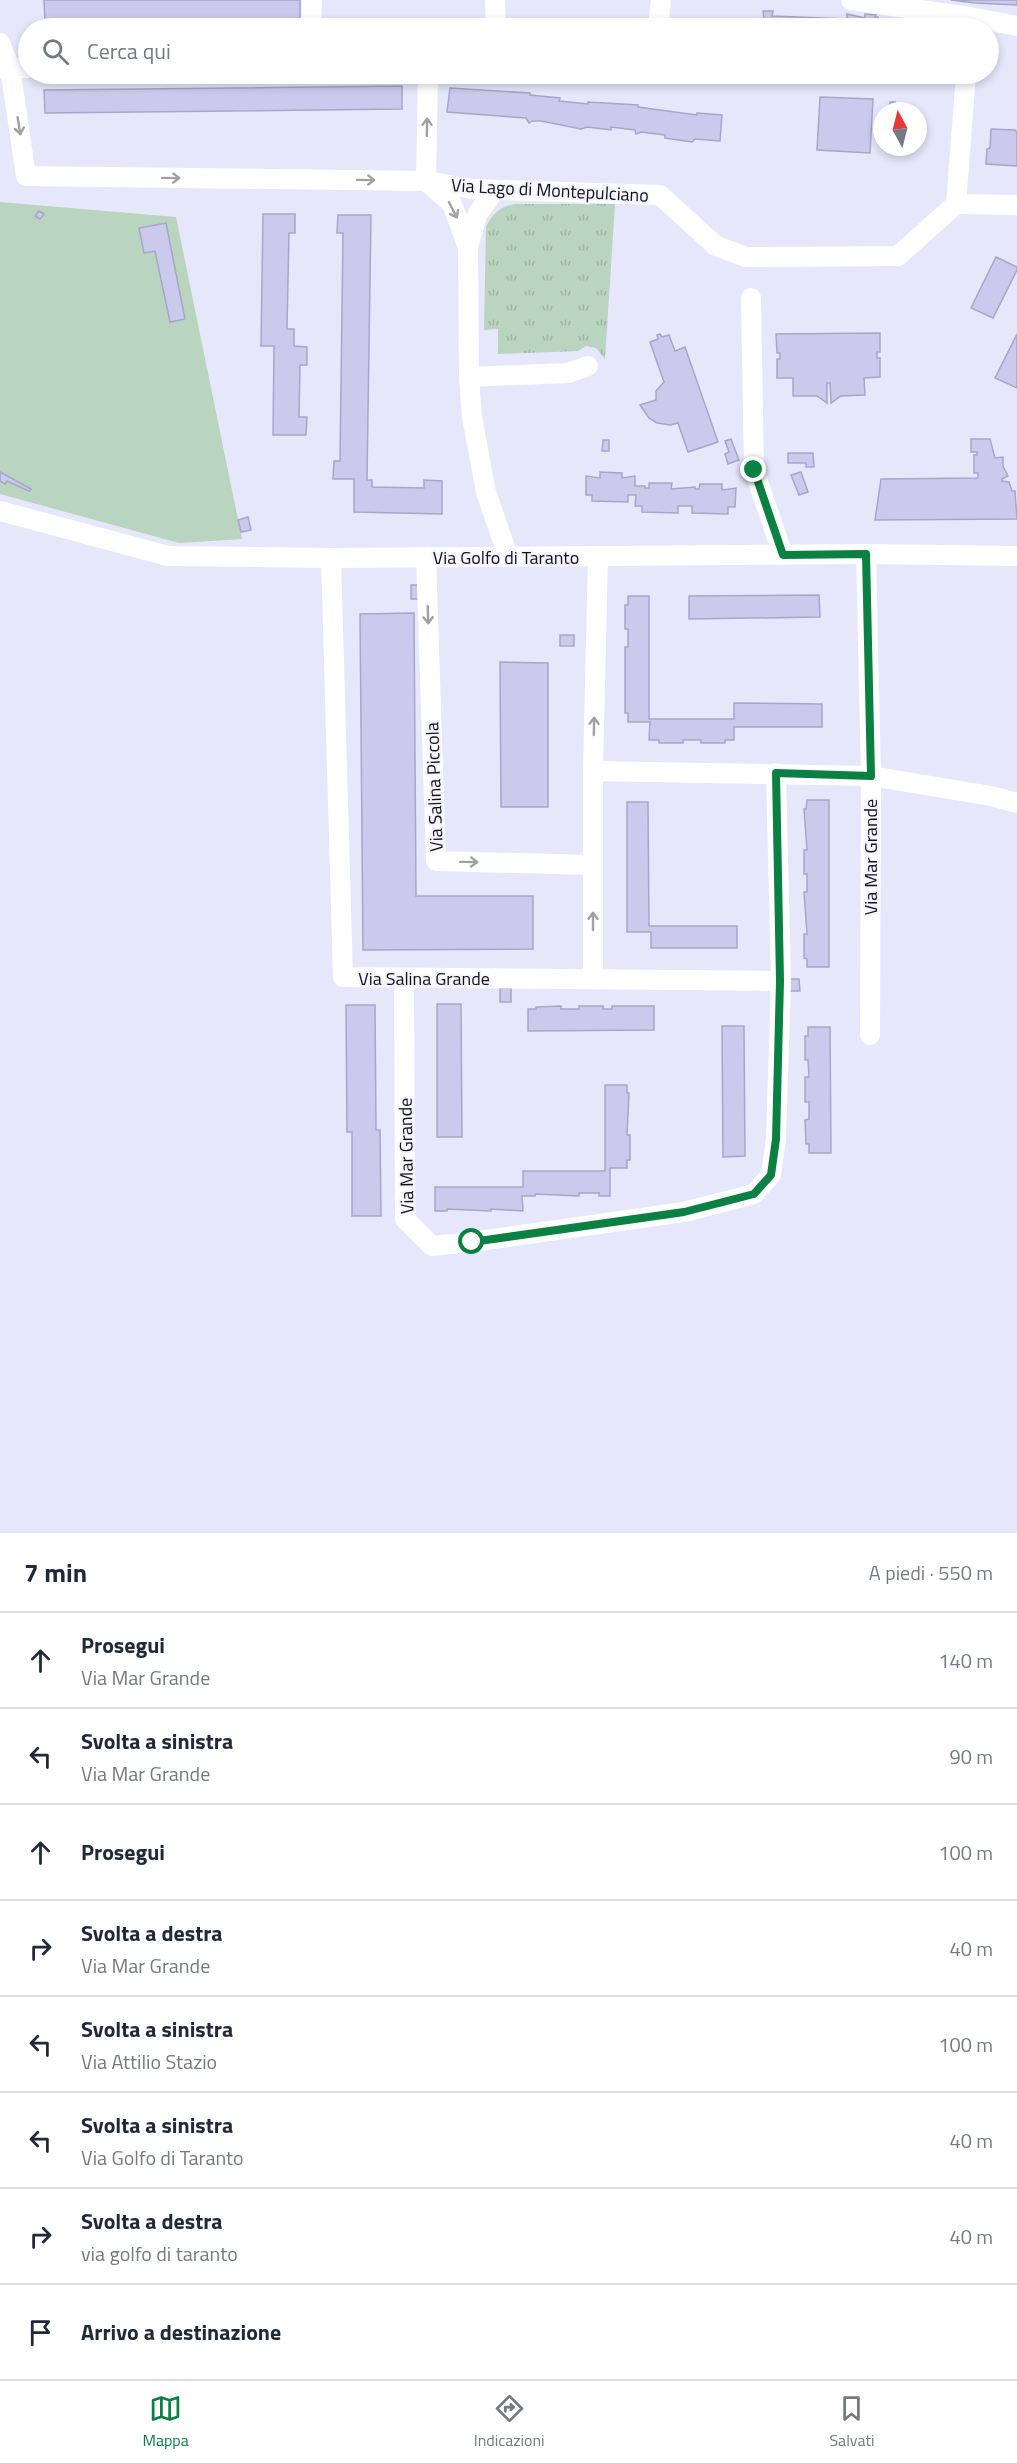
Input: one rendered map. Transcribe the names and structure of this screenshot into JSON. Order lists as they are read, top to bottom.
{
  "streets": {
    "street": [
      "Via Lago di Montepulciano",
      "Via Golfo di Taranto",
      "Via Salina Piccola",
      "Via Mar Grande",
      "Via Salina Grande"
    ]
  },
  "crossings": [
    ["Via Golfo di Taranto", "Via Salina Piccola"],
    ["Via Golfo di Taranto", "Via Salina Grande"],
    ["Via Mar Grande", "Via Salina Grande"]
  ],
  "north": "top",
  "page": {
    "search": "Cerca qui",
    "heading": ["7 min", "A piedi · 550 m"],
    "list": [
      ["Prosegui", "Via Mar Grande", "140 m"],
      ["Svolta a sinistra", "Via Mar Grande", "90 m"],
      ["Prosegui", "100 m"],
      ["Svolta a destra", "Via Mar Grande", "40 m"],
      ["Svolta a sinistra", "Via Attilio Stazio", "100 m"],
      ["Svolta a sinistra", "Via Golfo di Taranto", "40 m"],
      ["Svolta a destra", "via golfo di taranto", "40 m"],
      "Arrivo a destinazione"
    ],
    "nav": ["Mappa", "Indicazioni", "Salvati"]
  }
}
